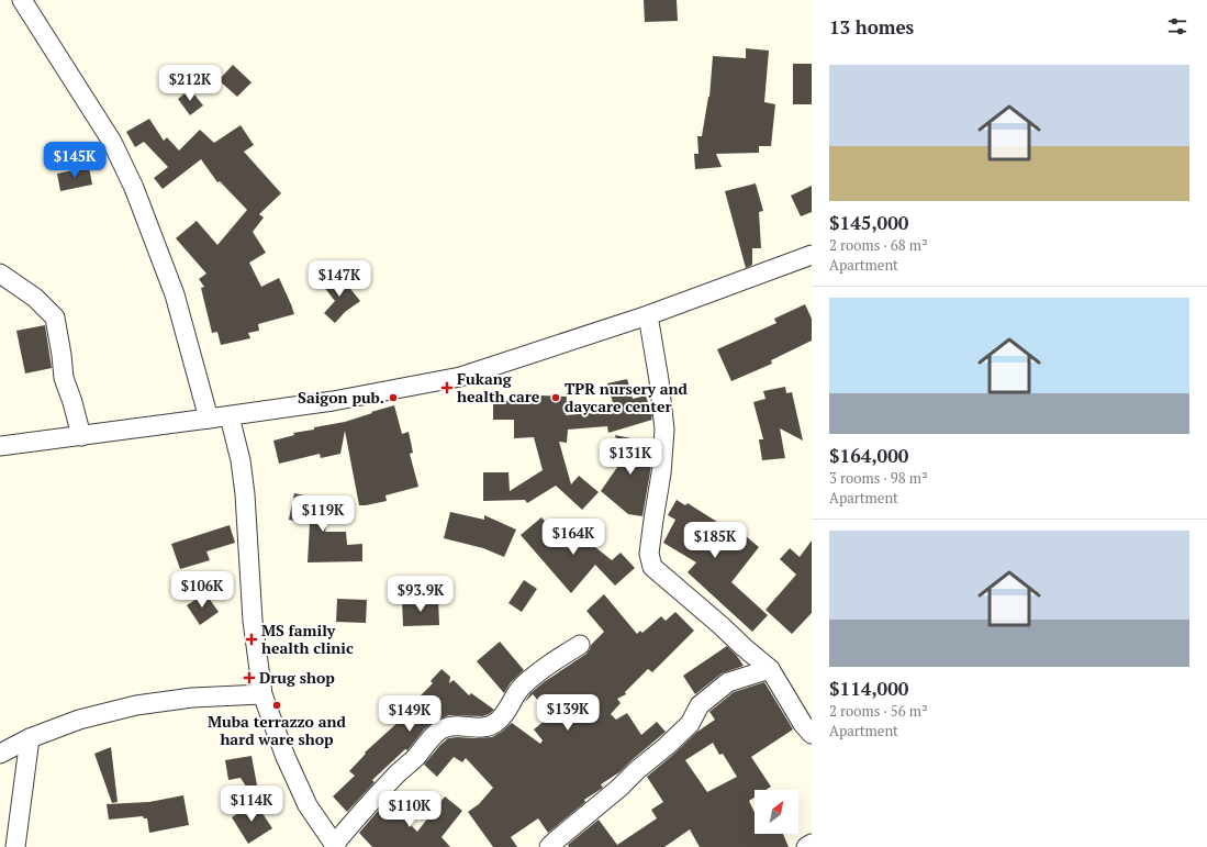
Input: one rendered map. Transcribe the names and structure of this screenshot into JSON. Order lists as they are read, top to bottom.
{
  "places": {
    "health": ["Fukang health care", "MS family health clinic", "Drug shop"],
    "other": ["Saigon pub.", "TPR nursery and daycare center", "Muba terrazzo and hard ware shop"]
  },
  "north": "top right",
  "page": {
    "heading": "13 homes",
    "list": [
      {
        "name": "$145,000",
        "note": "2 rooms · 68 m² · Apartment"
      },
      {
        "name": "$164,000",
        "note": "3 rooms · 98 m² · Apartment"
      },
      {
        "name": "$114,000",
        "note": "2 rooms · 56 m² · Apartment"
      }
    ],
    "price": [
      "$212K",
      "$145K",
      "$147K",
      "$131K",
      "$119K",
      "$164K",
      "$185K",
      "$106K",
      "$93.9K",
      "$139K",
      "$149K",
      "$114K",
      "$110K"
    ]
  }
}
